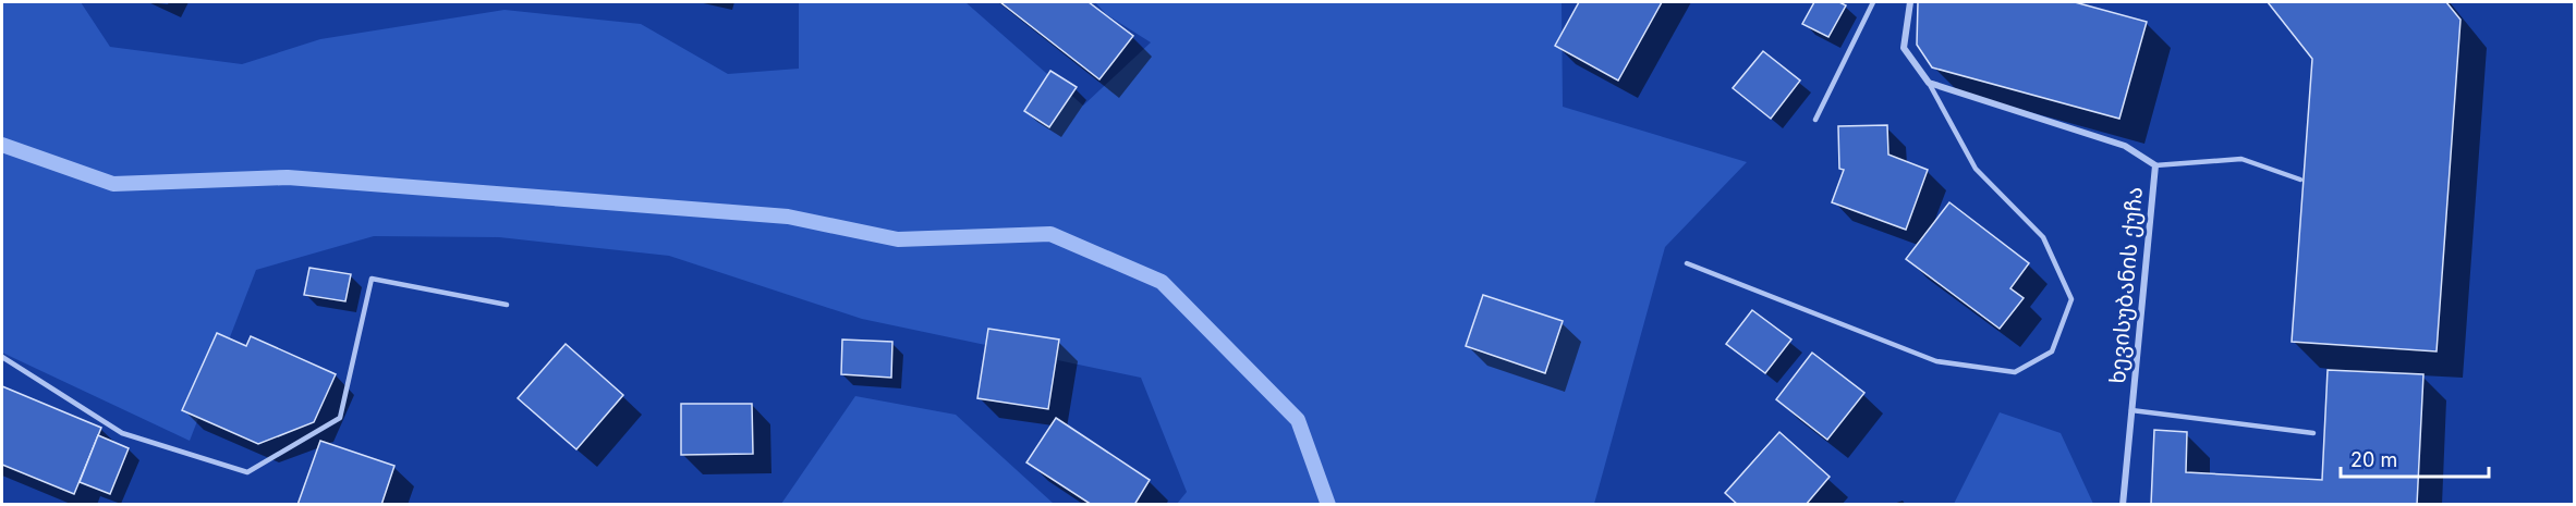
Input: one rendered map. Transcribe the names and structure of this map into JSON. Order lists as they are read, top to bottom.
{
  "streets": {
    "street": ["ხევისუბანის ქუჩა"]
  },
  "scale_bar": "20 m"
}
